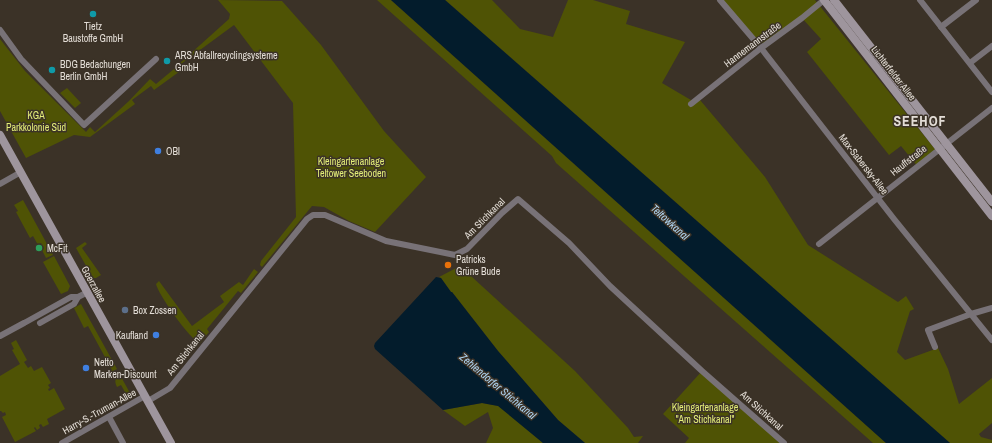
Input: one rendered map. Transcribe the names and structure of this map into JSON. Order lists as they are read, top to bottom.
{
  "streets": {
    "main road": ["Lichterfelder Allee", "Goerzallee"],
    "street": [
      "Hannemannstraße",
      "Hauffstraße",
      "Max-Sabersky-Allee",
      "Am Stichkanal",
      "Harry-S.-Truman-Allee"
    ]
  },
  "crossings": [
    ["Hannemannstraße", "Lichterfelder Allee"],
    ["Hannemannstraße", "Max-Sabersky-Allee"],
    ["Lichterfelder Allee", "Hauffstraße"],
    ["Hauffstraße", "Max-Sabersky-Allee"],
    ["Am Stichkanal", "Goerzallee"],
    ["Am Stichkanal", "Harry-S.-Truman-Allee"],
    ["Goerzallee", "Harry-S.-Truman-Allee"]
  ],
  "districts": ["SEEHOF"],
  "water": ["Teltowkanal", "Zehlendorfer Stichkanal"],
  "parks": ["KGA Parkkolonie Süd", "Kleingartenanlage Teltower Seeboden", "Kleingartenanlage \"Am Stichkanal\""],
  "places": [
    "Tietz Baustoffe GmbH",
    "ARS Abfallrecyclingsysteme GmbH",
    "BDG Bedachungen Berlin GmbH",
    "OBI",
    "McFit",
    "Patricks Grüne Bude",
    "Box Zossen",
    "Kaufland",
    "Netto Marken-Discount"
  ]
}
